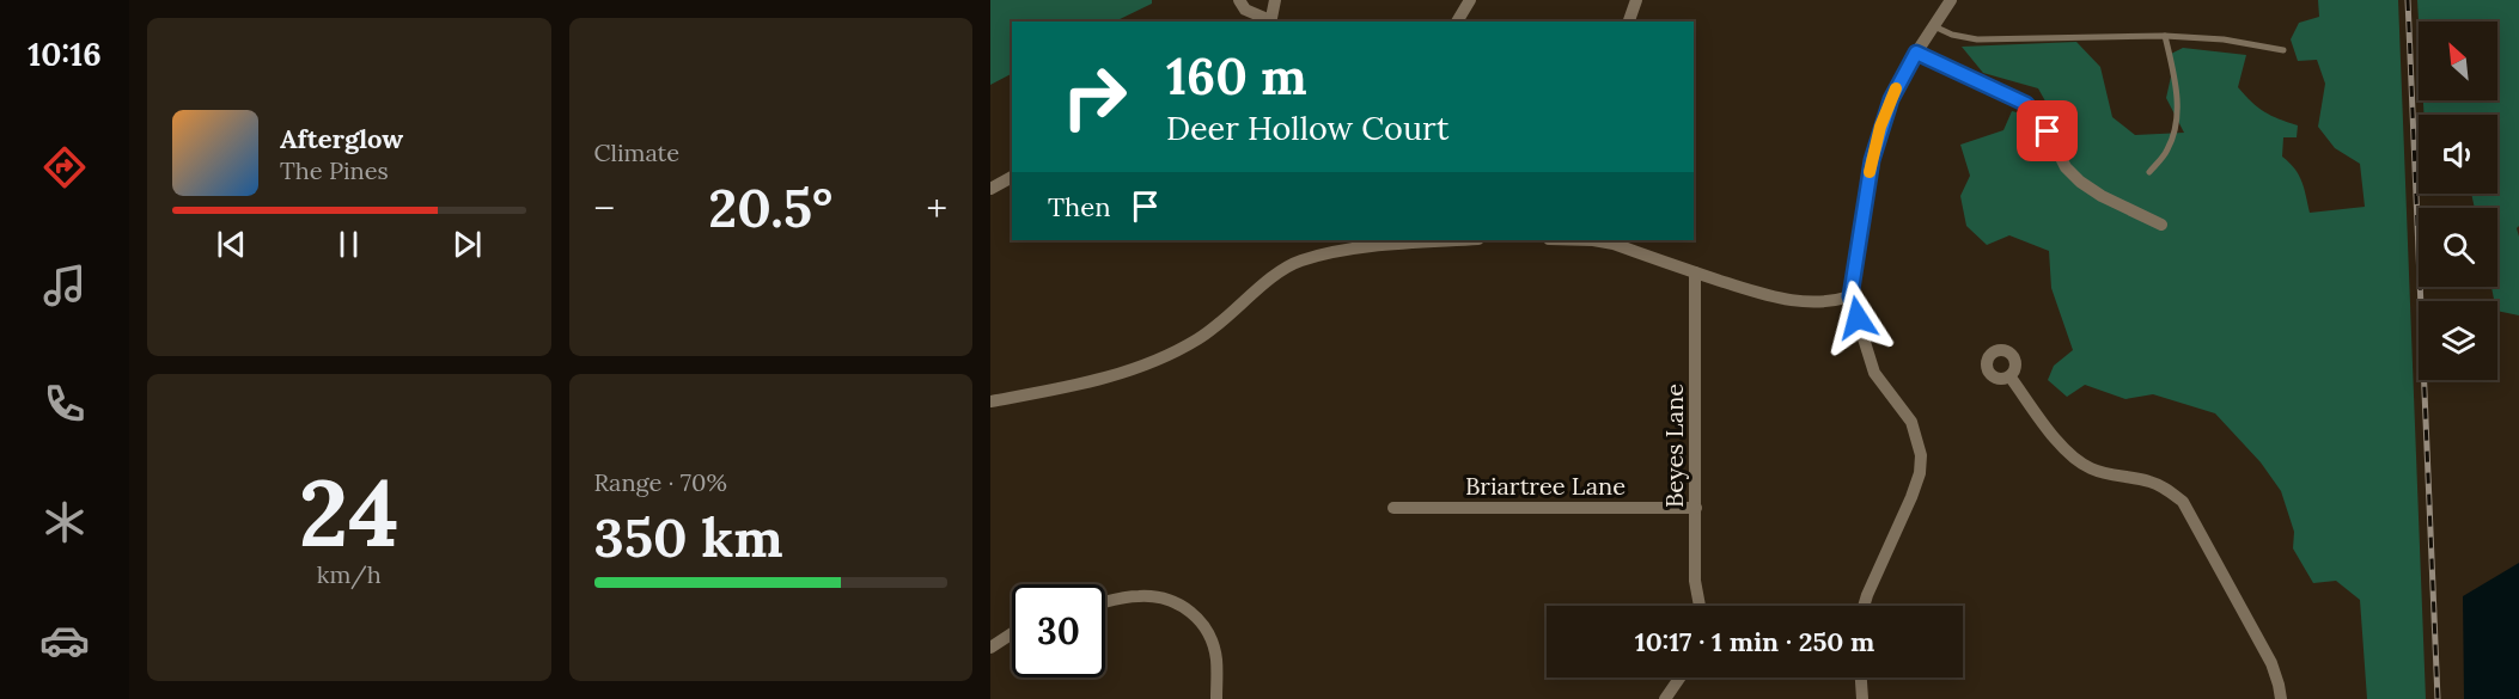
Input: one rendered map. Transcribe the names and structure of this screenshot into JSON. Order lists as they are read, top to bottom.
{
  "streets": {
    "street": ["Beyes Lane", "Briartree Lane"]
  },
  "crossings": [
    ["Beyes Lane", "Briartree Lane"]
  ],
  "north": "top left",
  "page": {
    "tabs": "10:16",
    "tile": [
      "Climate",
      ["24", "km/h"],
      ["Range · 70%", "350 km"]
    ],
    "turn": ["160 m", "Deer Hollow Court"],
    "song": ["Afterglow", "The Pines"],
    "then": "Then",
    "heat": ["−", "20.5°", "+"],
    "limit": "30",
    "trip": "10:17 · 1 min · 250 m"
  }
}
